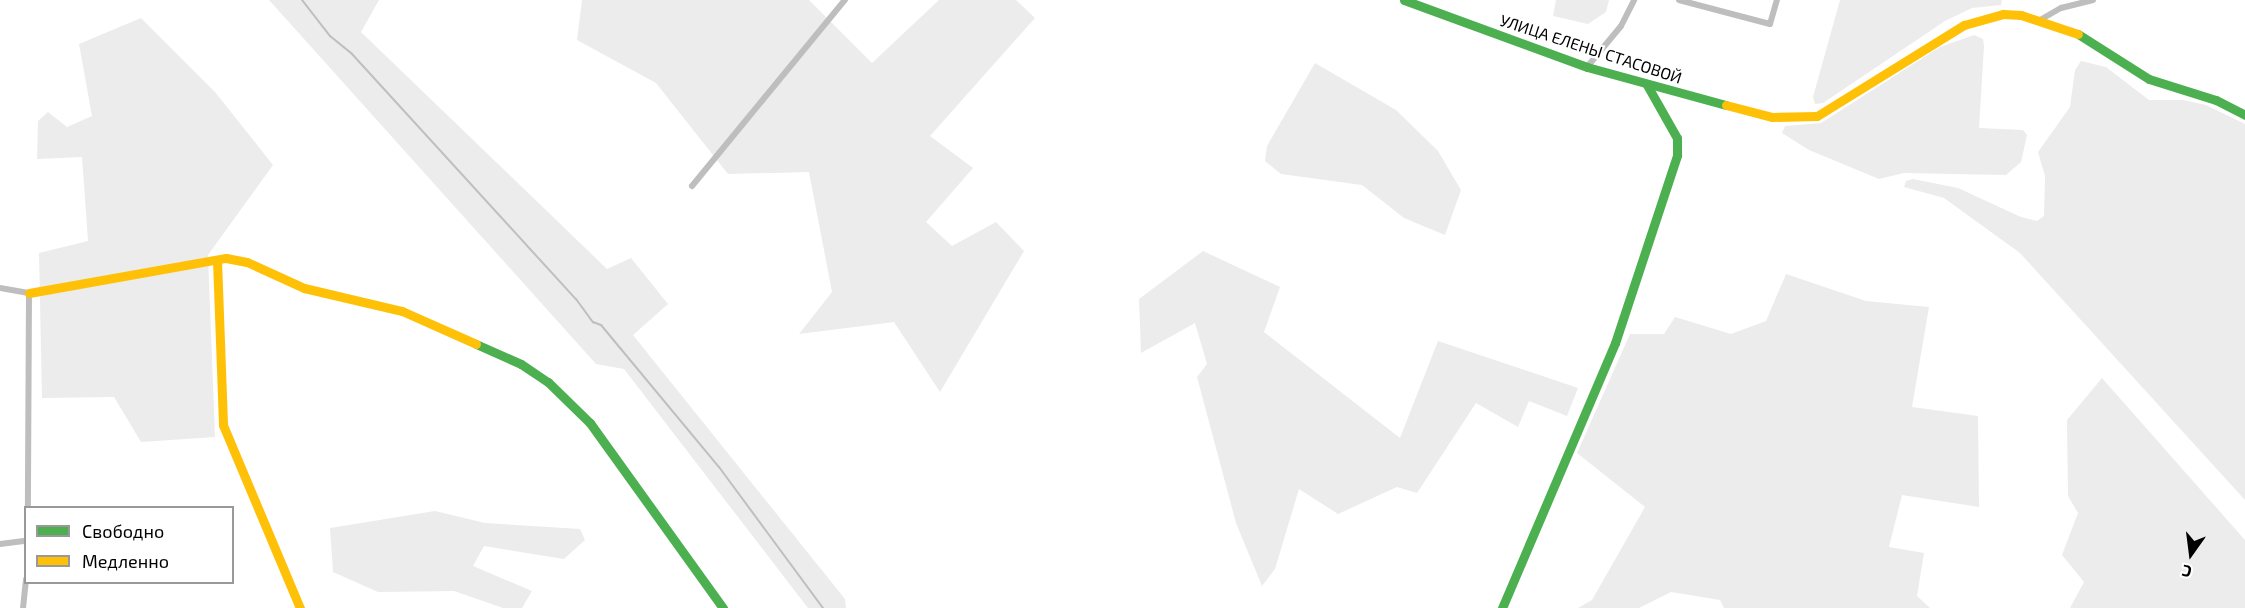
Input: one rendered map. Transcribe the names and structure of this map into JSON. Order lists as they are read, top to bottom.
{
  "streets": {
    "street": ["УЛИЦА ЕЛЕНЫ СТАСОВОЙ"]
  },
  "legend": ["Свободно", "Медленно"],
  "north": "bottom"
}
